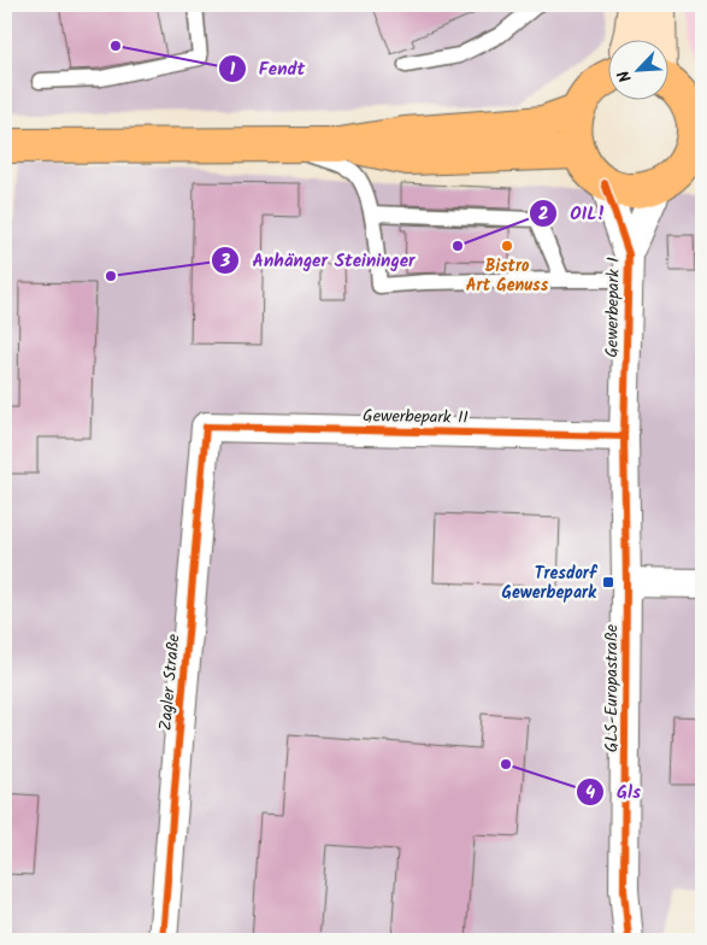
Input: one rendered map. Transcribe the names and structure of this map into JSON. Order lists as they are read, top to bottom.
{
  "streets": {
    "street": [
      "Gewerbepark I",
      "Gewerbepark II",
      "Zagler Straße",
      "GLS-Europastraße"
    ]
  },
  "crossings": [
    ["Gewerbepark I", "Gewerbepark II"],
    ["Gewerbepark I", "GLS-Europastraße"],
    ["Gewerbepark II", "Zagler Straße"],
    ["Gewerbepark II", "GLS-Europastraße"]
  ],
  "places": {
    "other": [
      "Fendt",
      "OIL!",
      "Bistro Art Genuss",
      "Anhänger Steininger",
      "Gls"
    ],
    "transit": ["Tresdorf Gewerbepark"]
  },
  "north": "bottom left"
}
